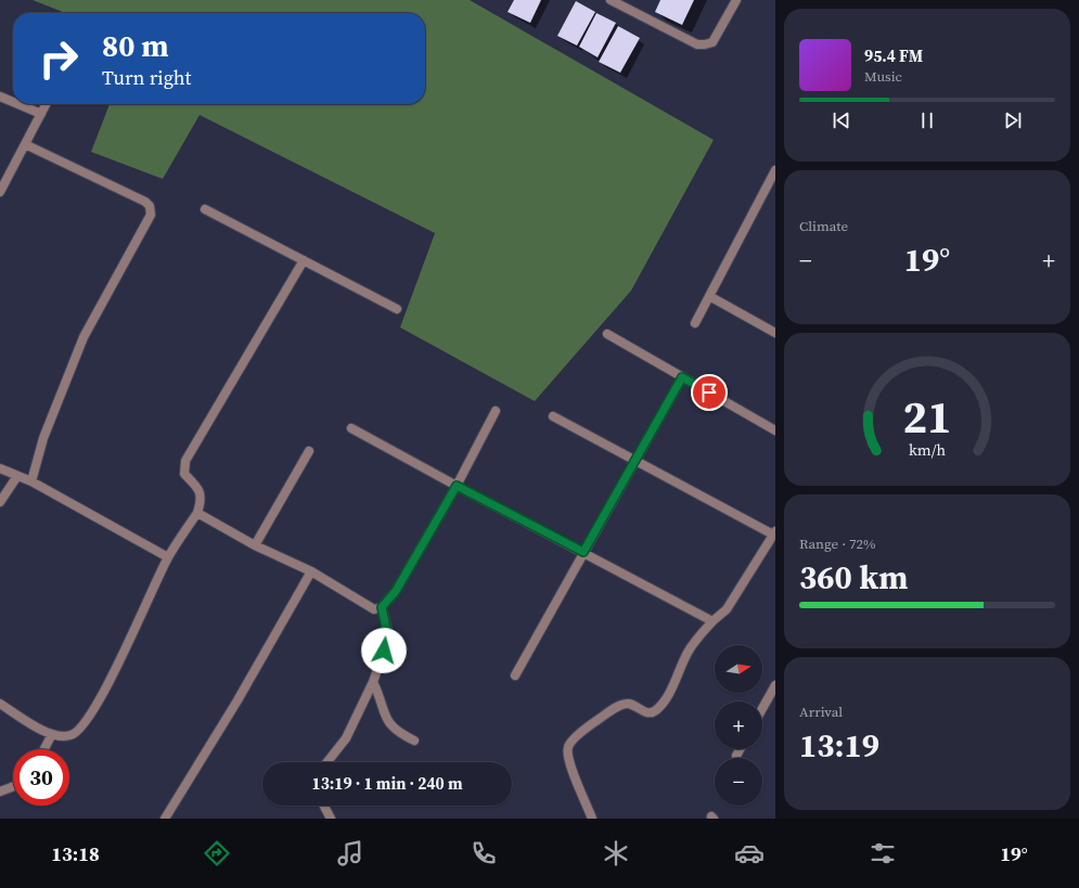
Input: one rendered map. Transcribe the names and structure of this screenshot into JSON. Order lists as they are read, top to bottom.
{
  "north": "right",
  "page": {
    "turn": ["80 m", "Turn right"],
    "song": ["95.4 FM", "Music"],
    "tile": [
      "Climate",
      ["Range · 72%", "360 km"],
      ["Arrival", "13:19"]
    ],
    "heat": ["−", "19°", "+"],
    "map_buttons": ["+", "−"],
    "limit": "30",
    "trip": "13:19 · 1 min · 240 m",
    "tabs": ["13:18", "19°"],
    "gauge": ["21", "km/h"]
  }
}
